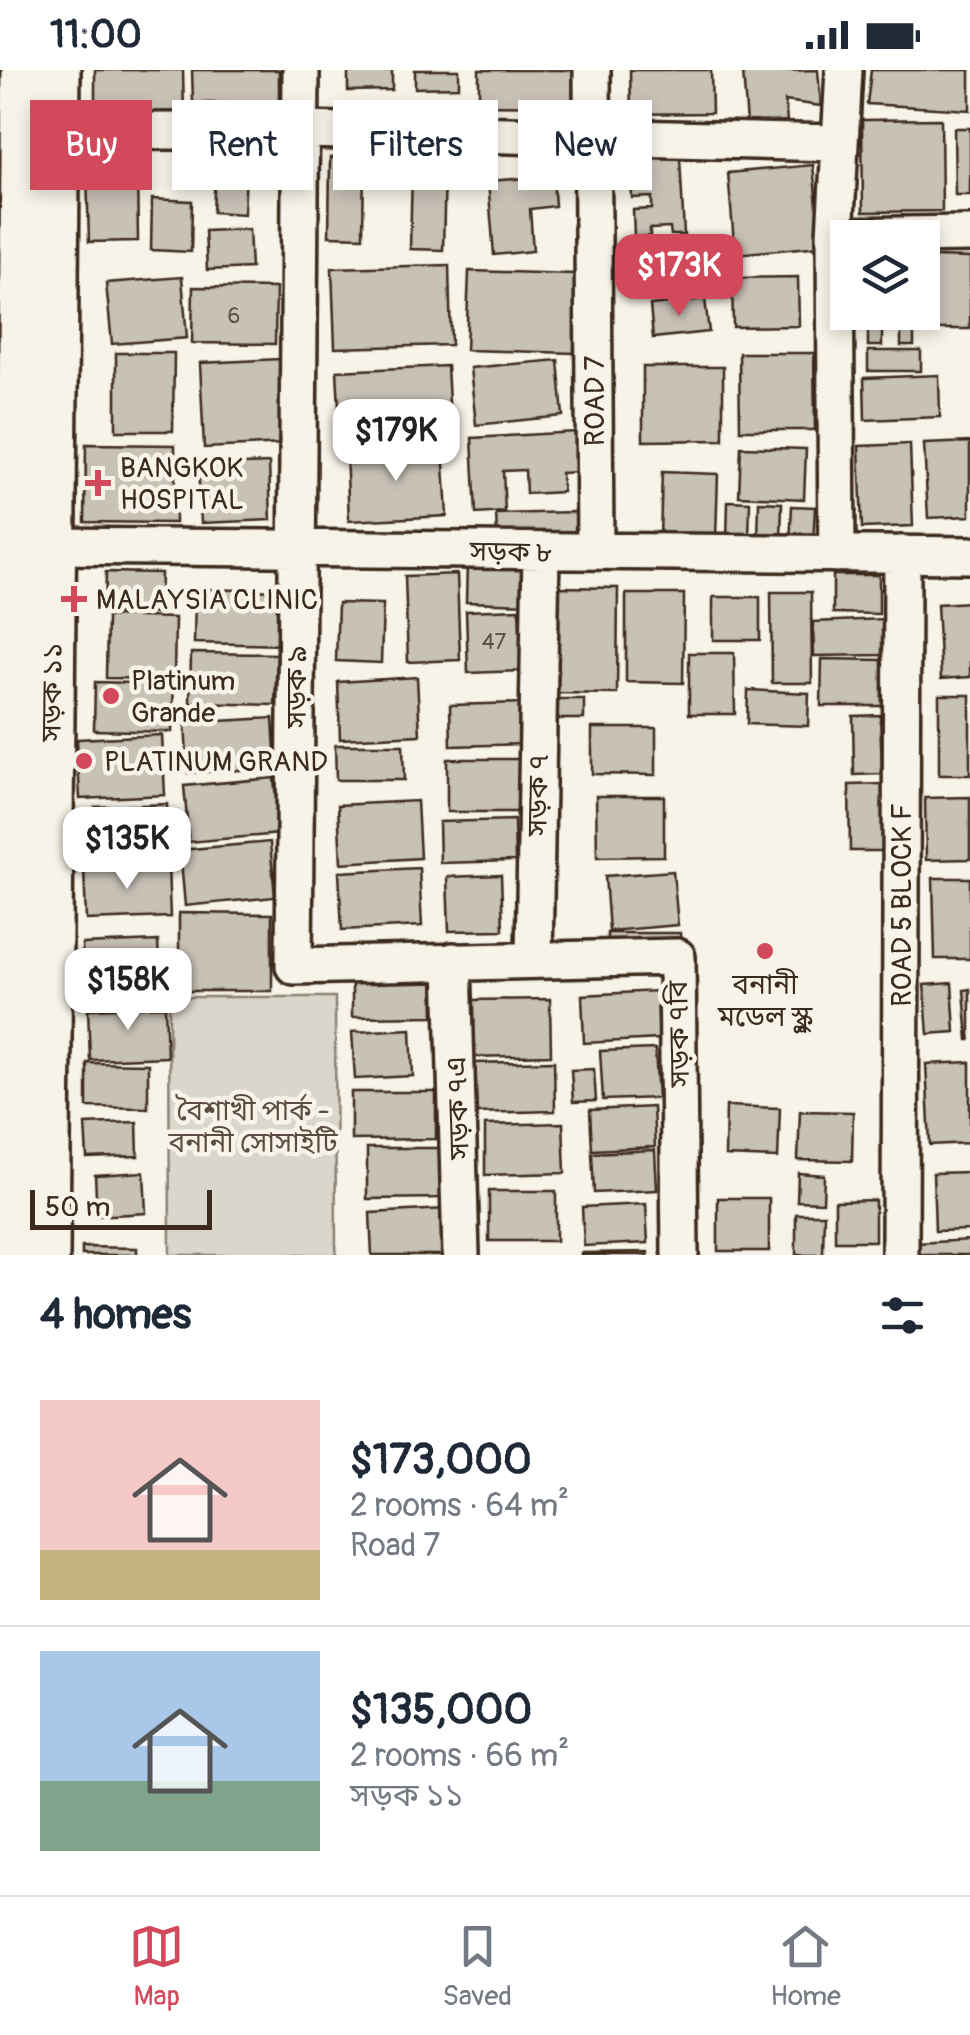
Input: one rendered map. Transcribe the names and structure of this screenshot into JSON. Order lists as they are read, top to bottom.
{
  "streets": {
    "main road": ["সড়ক ১১"],
    "street": [
      "ROAD 7",
      "সড়ক ৮",
      "সড়ক ৯",
      "সড়ক ৭",
      "ROAD 5 BLOCK F",
      "সড়ক ৭বি",
      "সড়ক ৭এ"
    ]
  },
  "crossings": [
    ["ROAD 7", "সড়ক ৮"],
    ["সড়ক ৮", "সড়ক ৯"],
    ["সড়ক ৮", "সড়ক ১১"],
    ["সড়ক ৮", "সড়ক ৭"],
    ["সড়ক ৮", "ROAD 5 BLOCK F"],
    ["সড়ক ৯", "সড়ক ৭এ"],
    ["সড়ক ৭", "সড়ক ৭বি"]
  ],
  "parks": ["বৈশাখী পার্ক - বনানী সোসাইটি"],
  "places": {
    "health": ["BANGKOK HOSPITAL", "MALAYSIA CLINIC"],
    "other": ["Platinum Grande", "PLATINUM GRAND", "বনানী মডেল স্কুল"]
  },
  "house_numbers": ["6", "47"],
  "scale_bar": "50 m",
  "page": {
    "status": "11:00",
    "chip": [
      "Buy",
      "Rent",
      "Filters",
      "New"
    ],
    "price": [
      "$173K",
      "$179K",
      "$135K",
      "$158K"
    ],
    "scale": "50 m",
    "heading": "4 homes",
    "list": [
      {
        "name": "$173,000",
        "note": "2 rooms · 64 m² · Road 7"
      },
      {
        "name": "$135,000",
        "note": "2 rooms · 66 m² · সড়ক ১১"
      }
    ],
    "tabs": ["Map", "Saved", "Home"]
  }
}
